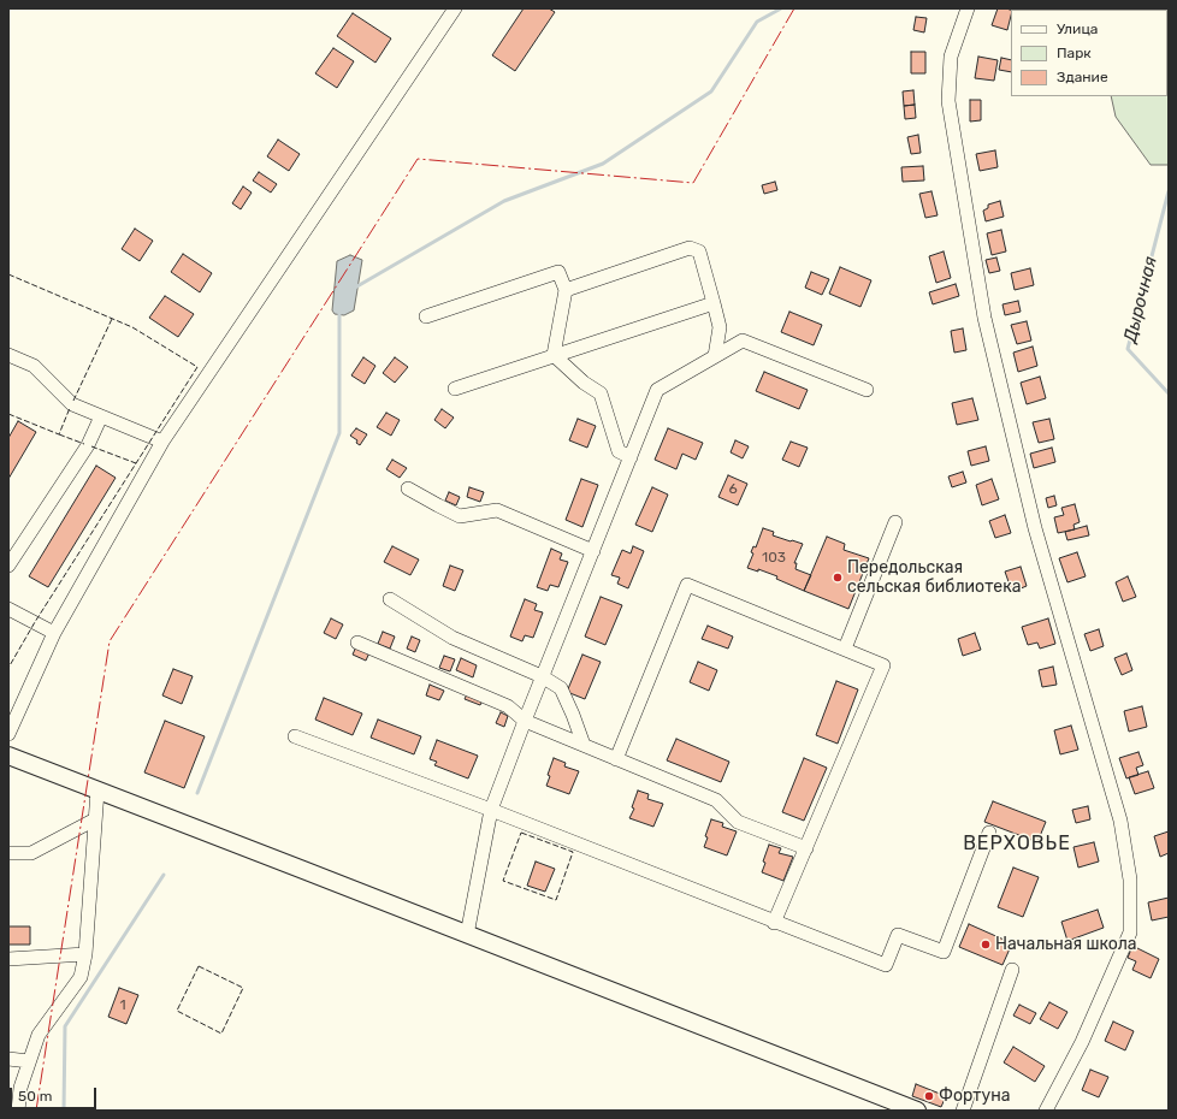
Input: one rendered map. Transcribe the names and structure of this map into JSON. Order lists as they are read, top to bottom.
{
  "districts": ["ВЕРХОВЬЕ"],
  "water": ["Дырочная"],
  "places": ["Передольская сельская библиотека", "Начальная школа", "Фортуна"],
  "house_numbers": ["6", "103", "1"],
  "legend": ["Улица", "Парк", "Здание"],
  "scale_bar": "50 m"
}
